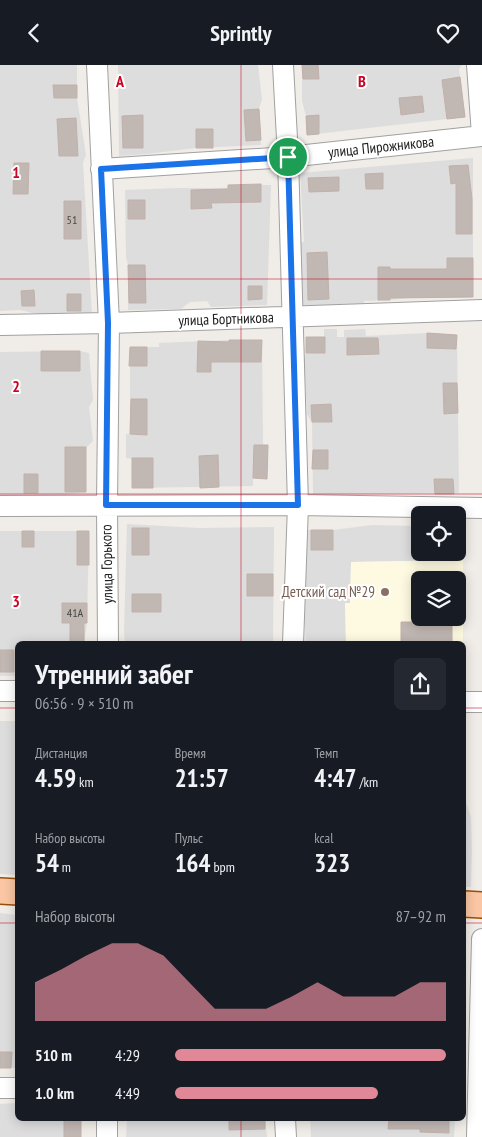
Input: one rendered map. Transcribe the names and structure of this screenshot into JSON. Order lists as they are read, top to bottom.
{
  "streets": {
    "street": ["улица Пирожникова", "улица Бортникова", "улица Горького"]
  },
  "crossings": [
    ["улица Пирожникова", "улица Горького"],
    ["улица Бортникова", "улица Горького"]
  ],
  "places": ["Детский сад №29"],
  "house_numbers": ["51", "41А"],
  "page": {
    "header": "Sprintly",
    "heading": ["Утренний забег", "06:56 · 9 × 510 m"],
    "stats": [
      ["Дистанция", "4.59 km"],
      ["Время", "21:57"],
      ["Темп", "4:47 /km"],
      ["Набор высоты", "54 m"],
      ["Пульс", "164 bpm"],
      ["kcal", "323"]
    ],
    "chart": ["Набор высоты", "87–92 m"],
    "list": [
      {
        "name": "510 m",
        "note": "4:29"
      },
      {
        "name": "1.0 km",
        "note": "4:49"
      }
    ]
  },
  "grid": {
    "columns": ["A", "B"],
    "rows": ["1", "2", "3"]
  }
}
